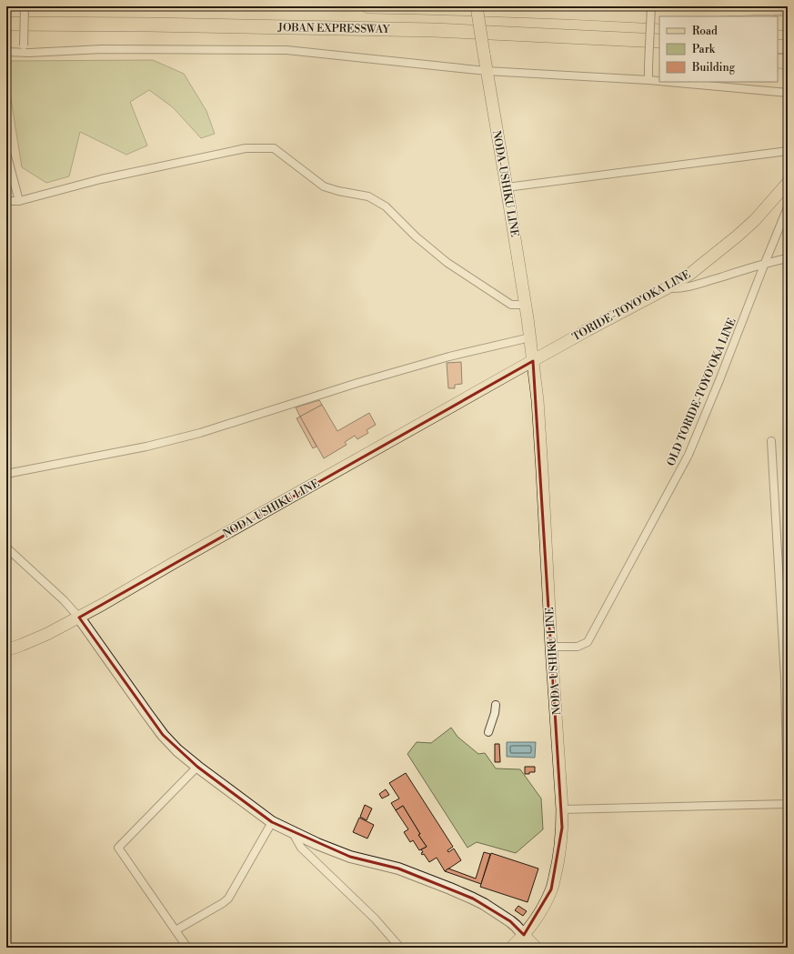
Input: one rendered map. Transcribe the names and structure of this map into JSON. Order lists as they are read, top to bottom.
{
  "streets": {
    "highway": ["JOBAN EXPRESSWAY"],
    "main road": ["NODA-USHIKU LINE", "TORIDE-TOYO'OKA LINE"],
    "street": ["OLD TORIDE-TOYO'OKA LINE"]
  },
  "crossings": [
    ["NODA-USHIKU LINE", "TORIDE-TOYO'OKA LINE"],
    ["NODA-USHIKU LINE", "OLD TORIDE-TOYO'OKA LINE"]
  ],
  "legend": ["Road", "Park", "Building"]
}
